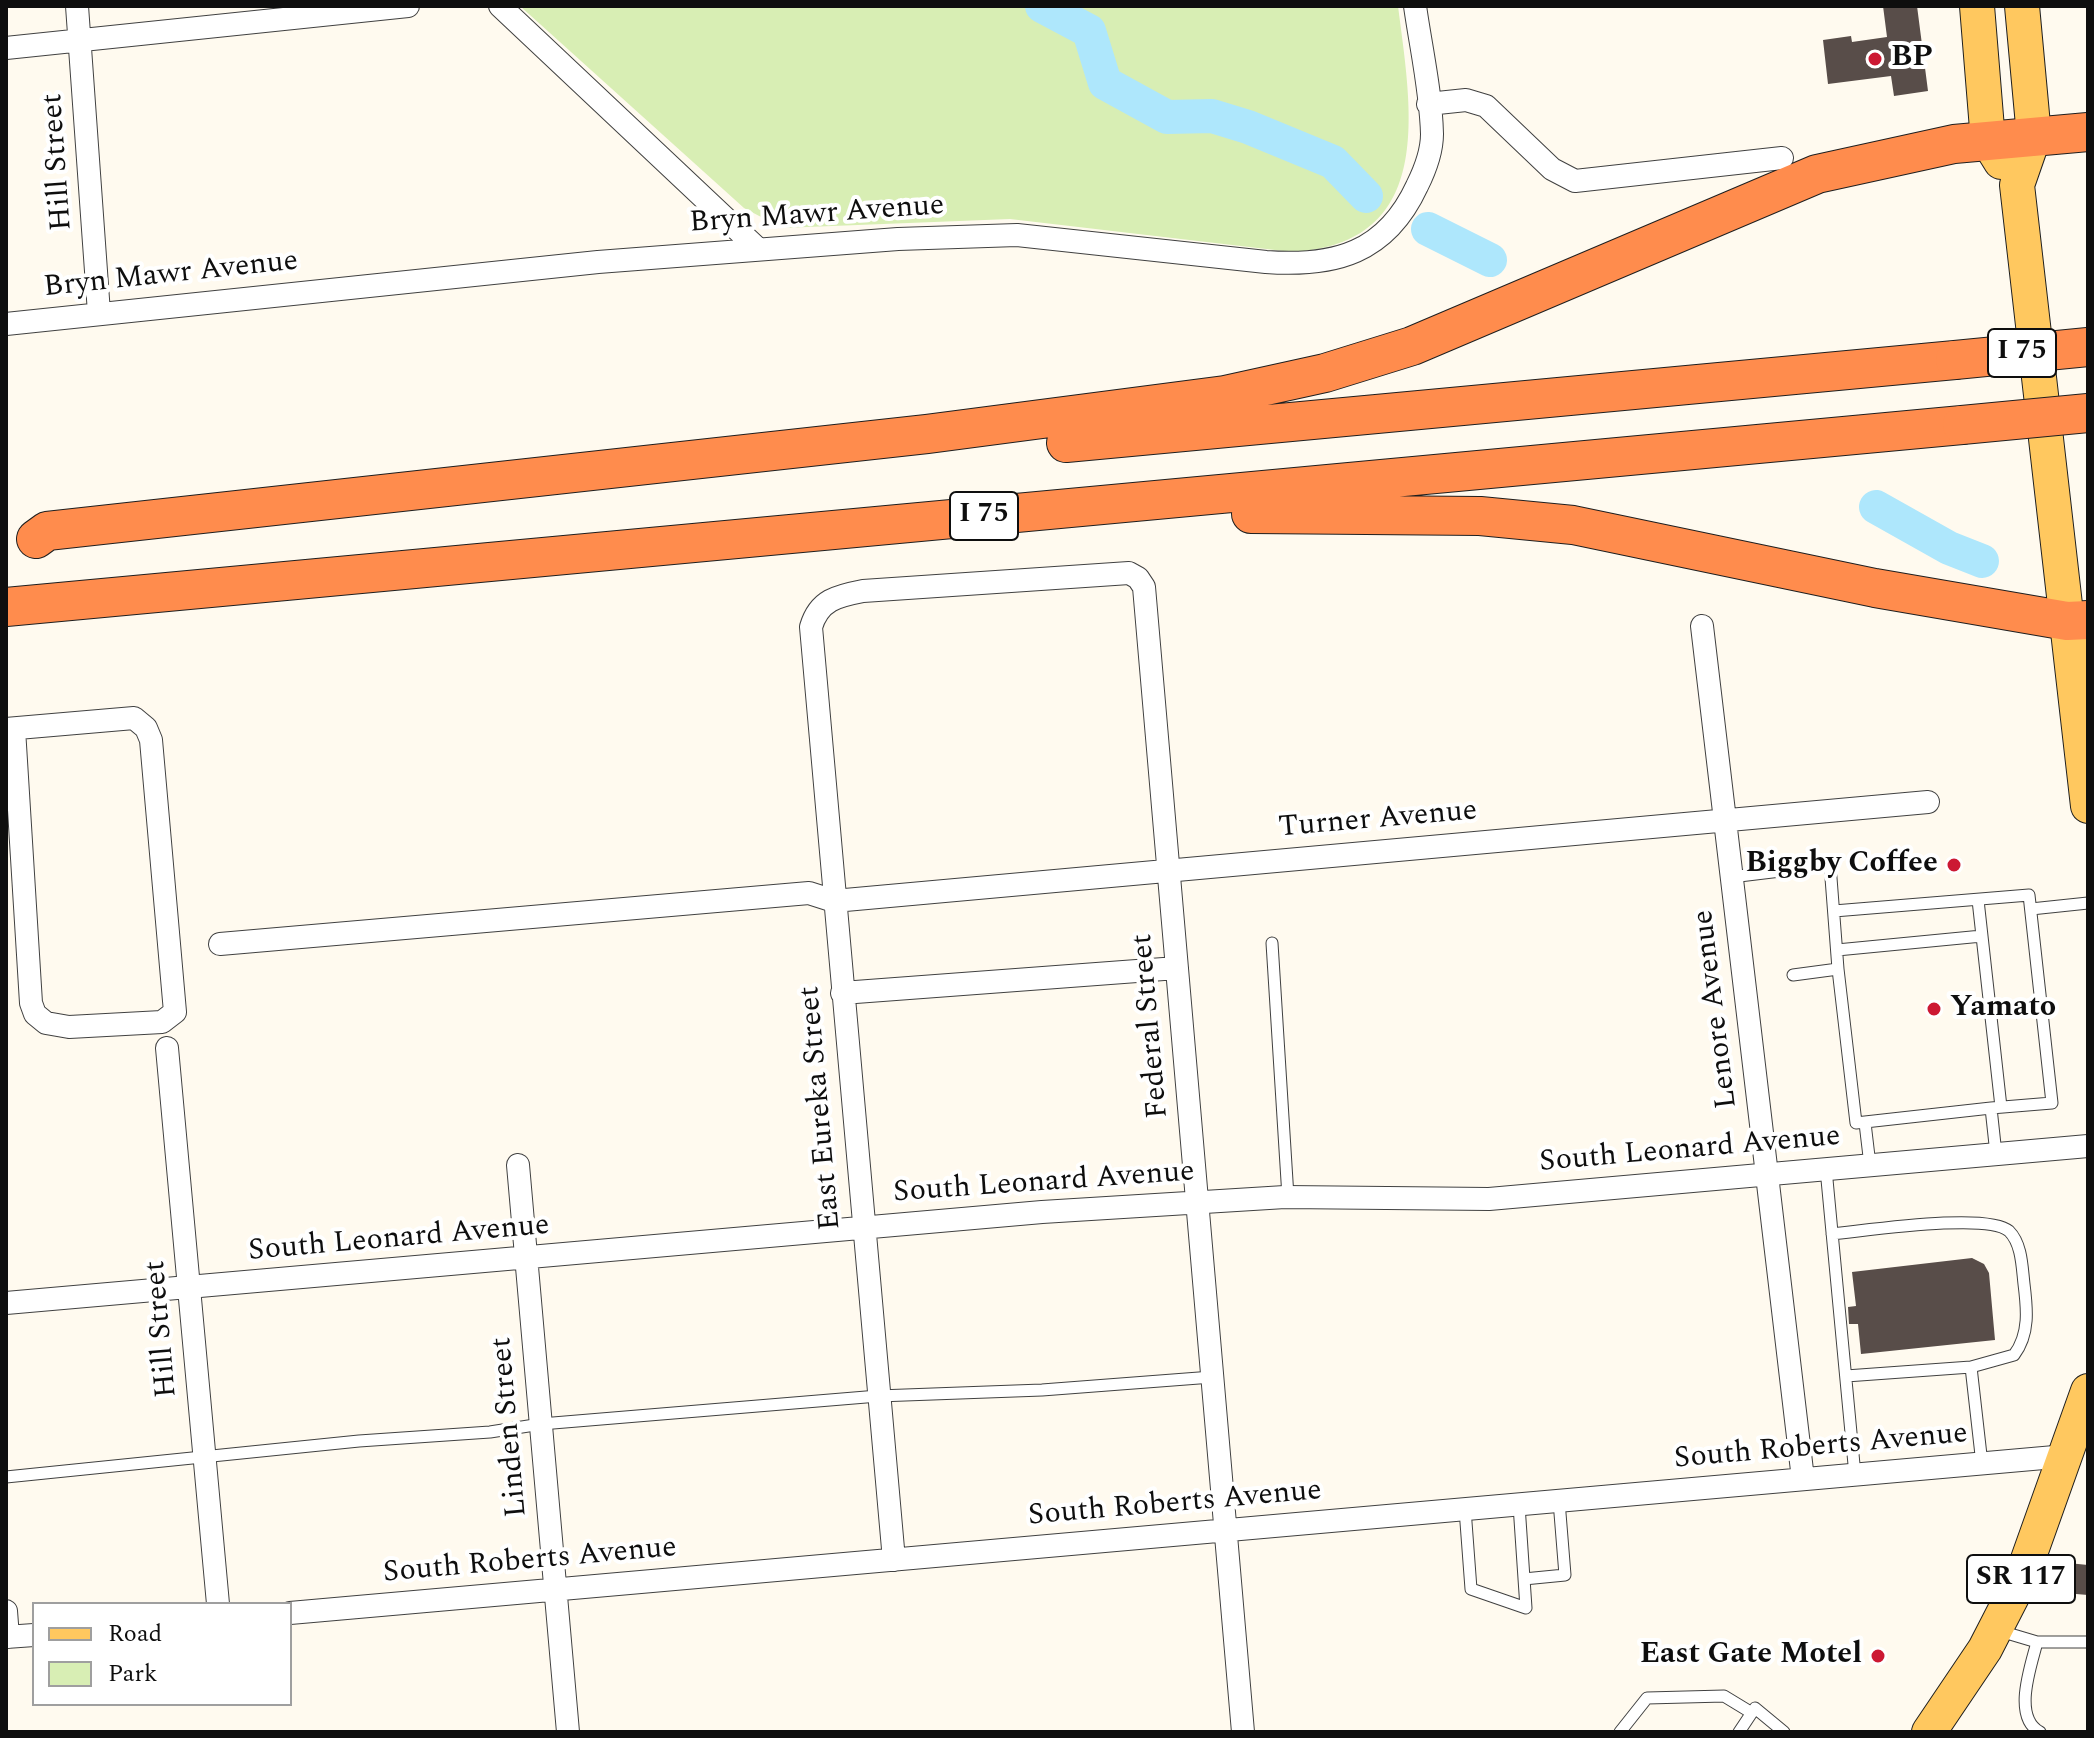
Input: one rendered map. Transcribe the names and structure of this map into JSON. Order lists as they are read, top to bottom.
{
  "streets": {
    "highway": ["I 75"],
    "main road": ["SR 117"],
    "street": [
      "Hill Street",
      "Bryn Mawr Avenue",
      "Turner Avenue",
      "Lenore Avenue",
      "Federal Street",
      "East Eureka Street",
      "South Leonard Avenue",
      "Linden Street",
      "South Roberts Avenue"
    ]
  },
  "crossings": [
    ["Hill Street", "Bryn Mawr Avenue"],
    ["Hill Street", "South Leonard Avenue"],
    ["Turner Avenue", "Lenore Avenue"],
    ["Turner Avenue", "Federal Street"],
    ["Turner Avenue", "East Eureka Street"],
    ["Lenore Avenue", "South Leonard Avenue"],
    ["Lenore Avenue", "South Roberts Avenue"],
    ["Federal Street", "East Eureka Street"],
    ["Federal Street", "South Leonard Avenue"],
    ["Federal Street", "South Roberts Avenue"],
    ["East Eureka Street", "South Leonard Avenue"],
    ["East Eureka Street", "South Roberts Avenue"],
    ["South Leonard Avenue", "Linden Street"],
    ["Linden Street", "South Roberts Avenue"],
    ["South Roberts Avenue", "SR 117"]
  ],
  "places": [
    "BP",
    "Biggby Coffee",
    "Yamato",
    "East Gate Motel"
  ],
  "legend": ["Road", "Park"]
}
